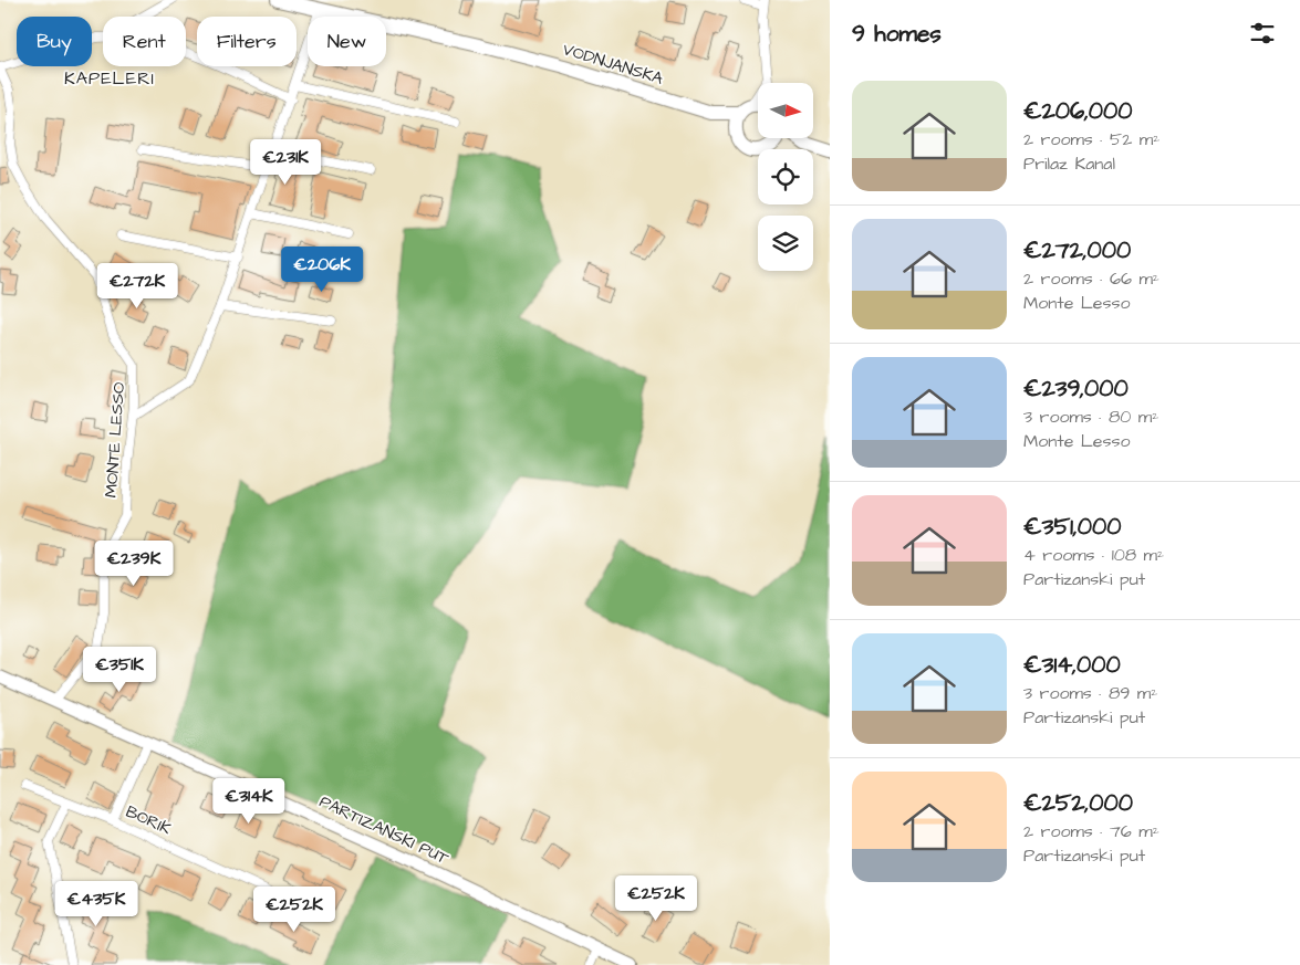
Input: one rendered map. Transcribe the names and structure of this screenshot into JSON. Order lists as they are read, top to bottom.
{
  "streets": {
    "main road": ["VODNJANSKA"],
    "street": ["MONTE LESSO", "BORIK", "PARTIZANSKI PUT"]
  },
  "crossings": [
    ["MONTE LESSO", "PARTIZANSKI PUT"],
    ["BORIK", "PARTIZANSKI PUT"]
  ],
  "districts": ["KAPELERI"],
  "north": "right",
  "page": {
    "heading": "9 homes",
    "chip": [
      "Buy",
      "Rent",
      "Filters",
      "New"
    ],
    "list": [
      {
        "name": "€206,000",
        "note": "2 rooms · 52 m² · Prilaz Kanal"
      },
      {
        "name": "€272,000",
        "note": "2 rooms · 66 m² · Monte Lesso"
      },
      {
        "name": "€239,000",
        "note": "3 rooms · 80 m² · Monte Lesso"
      },
      {
        "name": "€351,000",
        "note": "4 rooms · 108 m² · Partizanski put"
      },
      {
        "name": "€314,000",
        "note": "3 rooms · 89 m² · Partizanski put"
      },
      {
        "name": "€252,000",
        "note": "2 rooms · 76 m² · Partizanski put"
      }
    ],
    "price": [
      "€231K",
      "€206K",
      "€272K",
      "€239K",
      "€351K",
      "€314K",
      "€252K",
      "€435K",
      "€252K"
    ]
  }
}
